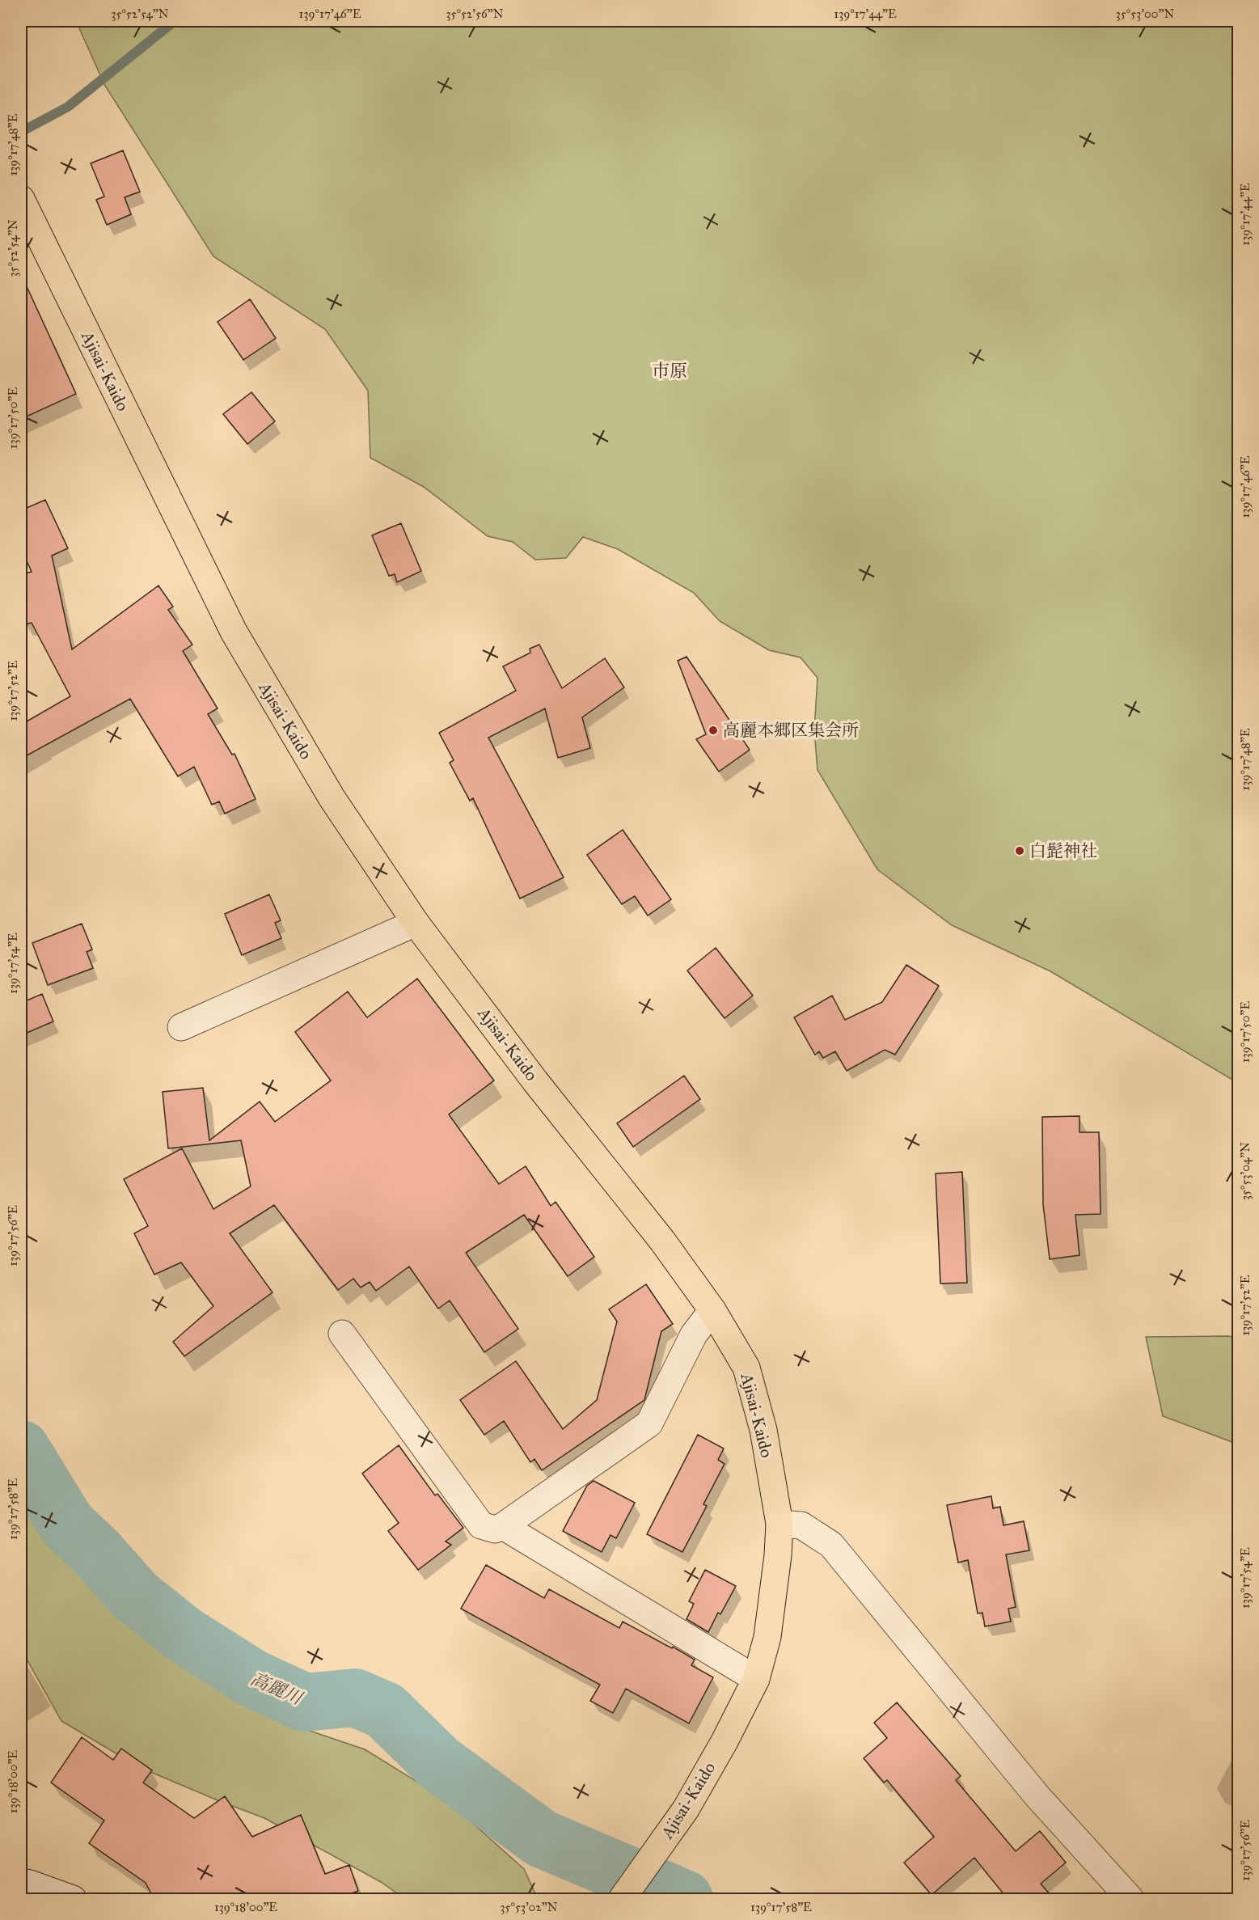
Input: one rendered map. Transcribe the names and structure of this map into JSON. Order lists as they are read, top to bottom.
{
  "streets": {
    "highway": ["Ajisai-Kaido"]
  },
  "districts": ["市原"],
  "water": ["高麗川"],
  "places": ["高麗本郷区集会所", "白髭神社"],
  "coordinates": [
    "35°52'54\"N",
    "139°17'46\"E",
    "35°52'56\"N",
    "139°17'44\"E",
    "35°53'00\"N",
    "139°17'48\"E",
    "139°17'50\"E",
    "139°17'52\"E",
    "139°17'54\"E",
    "35°53'04\"N",
    "139°17'56\"E",
    "139°17'58\"E",
    "139°18'00\"E",
    "35°53'02\"N"
  ]
}
